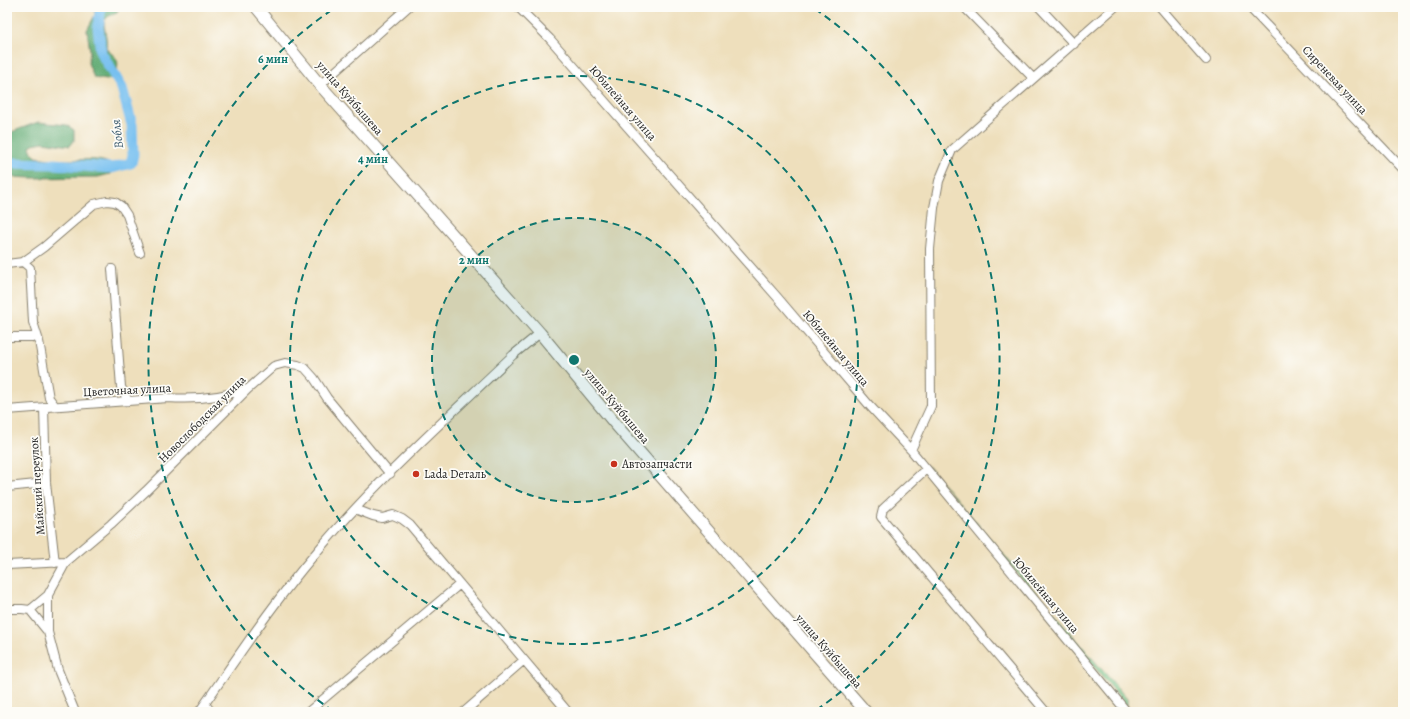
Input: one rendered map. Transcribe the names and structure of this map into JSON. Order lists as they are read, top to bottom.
{
  "streets": {
    "highway": ["улица Куйбышева"],
    "street": [
      "Сиреневая улица",
      "Юбилейная улица",
      "Цветочная улица",
      "Новослободская улица",
      "Майский переулок"
    ]
  },
  "crossings": [
    ["Цветочная улица", "Новослободская улица"],
    ["Цветочная улица", "Майский переулок"]
  ],
  "water": ["Вобля"],
  "places": ["Автозапчасти", "Lada Dеталь"],
  "rings": ["6 мин", "4 мин", "2 мин"]
}
